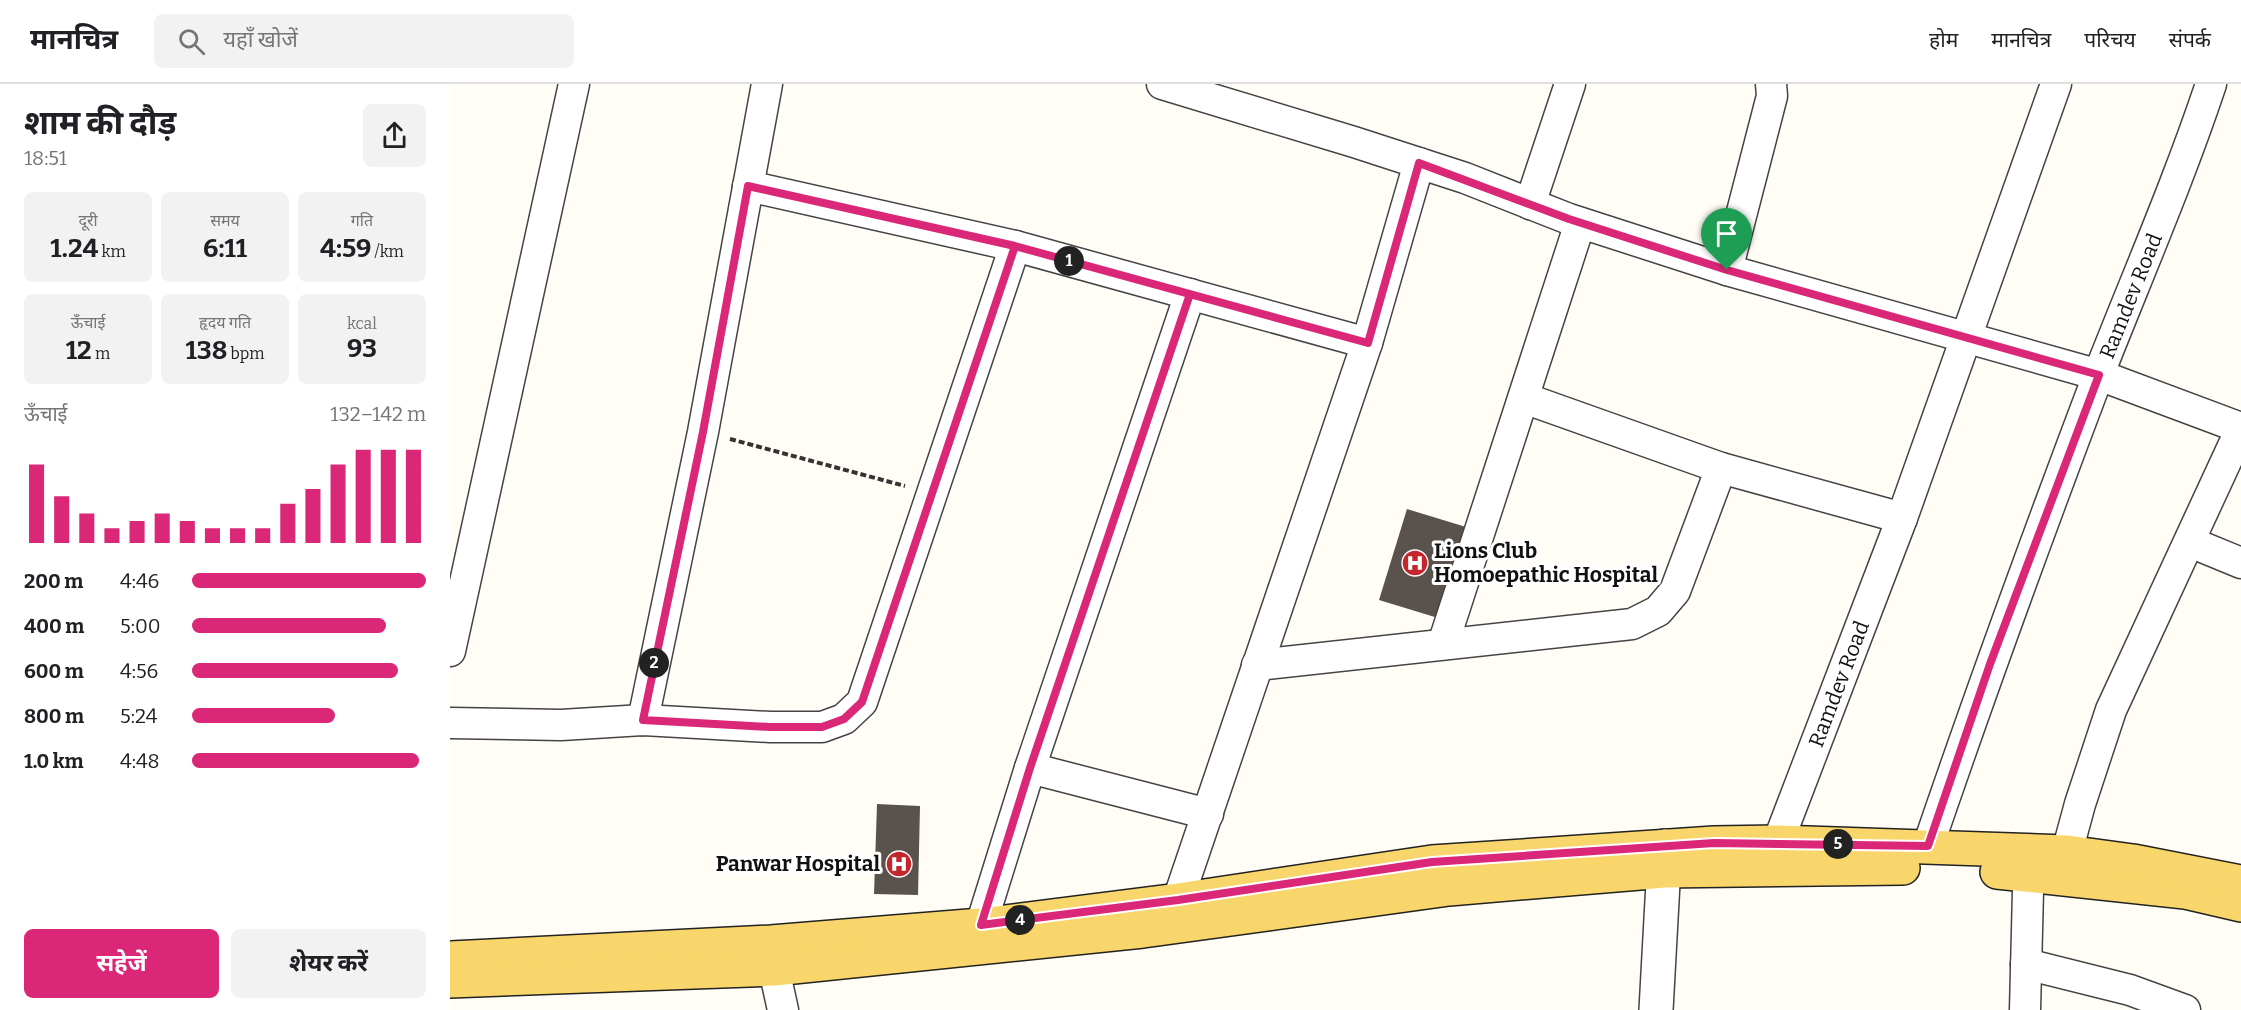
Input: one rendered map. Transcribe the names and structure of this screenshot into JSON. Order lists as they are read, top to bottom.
{
  "streets": {
    "street": ["Ramdev Road"]
  },
  "places": {
    "hospital": ["Lions Club Homoepathic Hospital", "Panwar Hospital"]
  },
  "page": {
    "header": "मानचित्र",
    "search": "यहाँ खोजें",
    "nav": [
      "होम",
      "मानचित्र",
      "परिचय",
      "संपर्क"
    ],
    "heading": ["शाम की दौड़", "18:51"],
    "stats": [
      ["दूरी", "1.24 km"],
      ["समय", "6:11"],
      ["गति", "4:59 /km"],
      ["ऊँचाई", "12 m"],
      ["हृदय गति", "138 bpm"],
      ["kcal", "93"]
    ],
    "pins": [
      "1",
      "2",
      "5",
      "4"
    ],
    "chart": ["ऊँचाई", "132–142 m"],
    "list": [
      {
        "name": "200 m",
        "note": "4:46"
      },
      {
        "name": "400 m",
        "note": "5:00"
      },
      {
        "name": "600 m",
        "note": "4:56"
      },
      {
        "name": "800 m",
        "note": "5:24"
      },
      {
        "name": "1.0 km",
        "note": "4:48"
      }
    ],
    "buttons": ["सहेजें", "शेयर करें"]
  }
}
